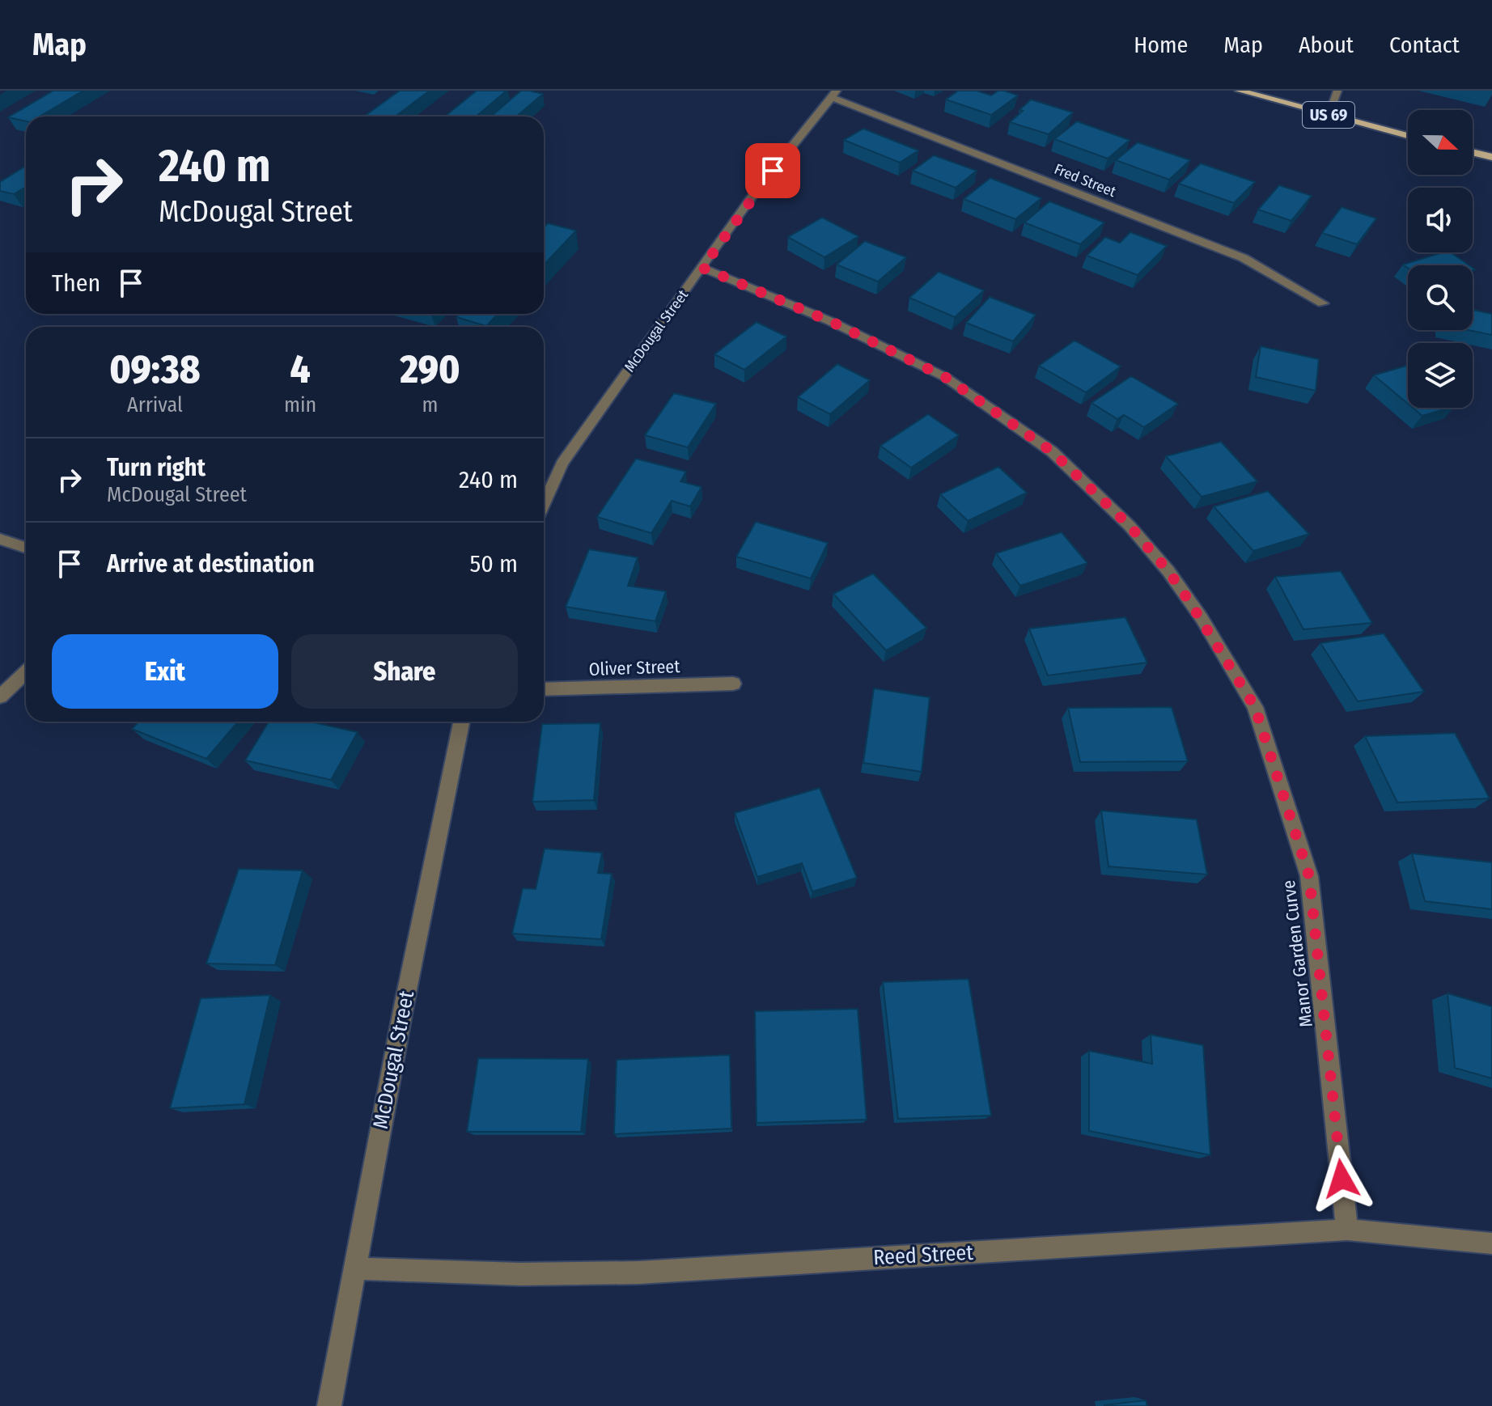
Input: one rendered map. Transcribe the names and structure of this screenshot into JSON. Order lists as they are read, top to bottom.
{
  "streets": {
    "main road": ["US 69"],
    "street": [
      "Fred Street",
      "McDougal Street",
      "Oliver Street",
      "Manor Garden Curve",
      "Reed Street"
    ]
  },
  "crossings": [
    ["Fred Street", "McDougal Street"],
    ["McDougal Street", "Manor Garden Curve"],
    ["McDougal Street", "Reed Street"],
    ["Manor Garden Curve", "Reed Street"]
  ],
  "north": "right",
  "page": {
    "header": "Map",
    "nav": [
      "Home",
      "Map",
      "About",
      "Contact"
    ],
    "turn": ["240 m", "McDougal Street"],
    "then": "Then",
    "eta": [
      "09:38",
      "Arrival",
      "4",
      "min",
      "290",
      "m"
    ],
    "list": [
      {
        "name": "Turn right",
        "note": "McDougal Street",
        "value": "240 m"
      },
      {
        "name": "Arrive at destination",
        "value": "50 m"
      }
    ],
    "buttons": ["Exit", "Share"]
  }
}
